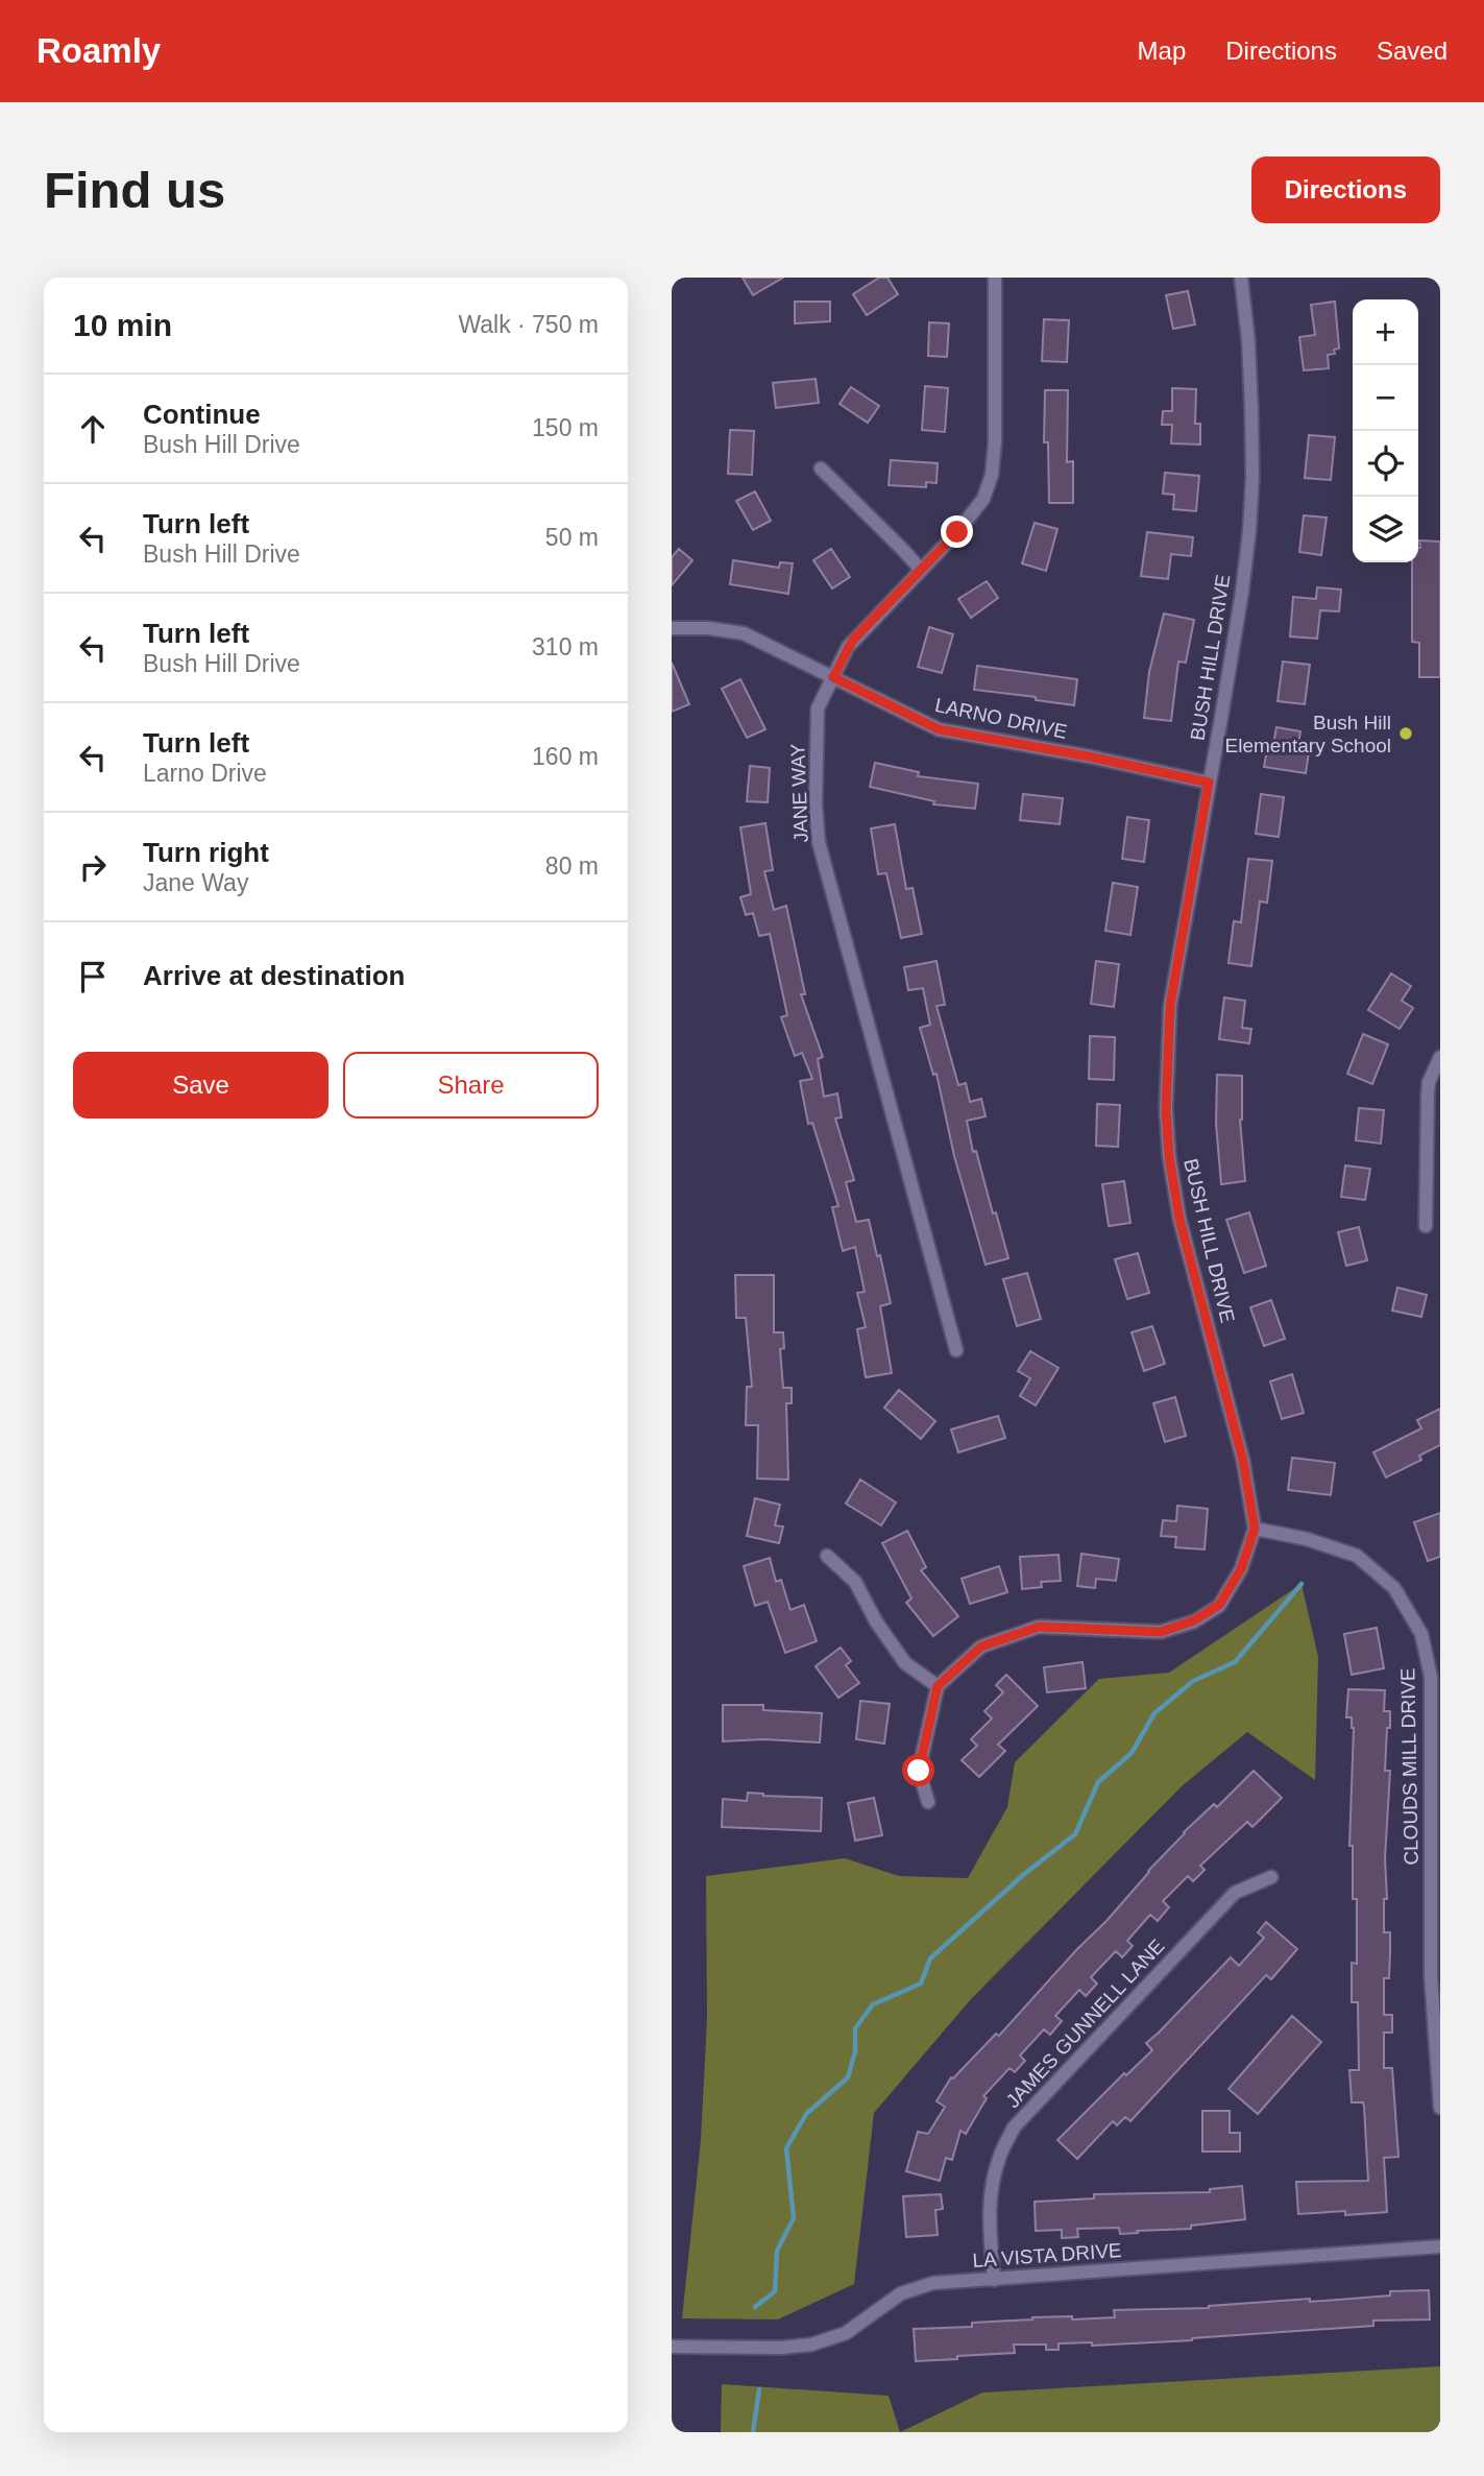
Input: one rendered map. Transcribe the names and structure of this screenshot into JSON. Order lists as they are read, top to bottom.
{
  "streets": {
    "street": [
      "BUSH HILL DRIVE",
      "LARNO DRIVE",
      "JANE WAY",
      "CLOUDS MILL DRIVE",
      "JAMES GUNNELL LANE",
      "LA VISTA DRIVE"
    ]
  },
  "crossings": [
    ["BUSH HILL DRIVE", "LARNO DRIVE"],
    ["BUSH HILL DRIVE", "CLOUDS MILL DRIVE"],
    ["LARNO DRIVE", "JANE WAY"],
    ["JAMES GUNNELL LANE", "LA VISTA DRIVE"]
  ],
  "places": ["Bush Hill Elementary School"],
  "page": {
    "header": "Roamly",
    "nav": ["Map", "Directions", "Saved"],
    "buttons": [
      "Directions",
      ["Save", "Share"]
    ],
    "title": "Find us",
    "heading": ["10 min", "Walk · 750 m"],
    "map_buttons": ["+", "−"],
    "list": [
      ["Continue", "Bush Hill Drive", "150 m"],
      ["Turn left", "Bush Hill Drive", "50 m"],
      ["Turn left", "Bush Hill Drive", "310 m"],
      ["Turn left", "Larno Drive", "160 m"],
      ["Turn right", "Jane Way", "80 m"],
      "Arrive at destination"
    ]
  }
}
